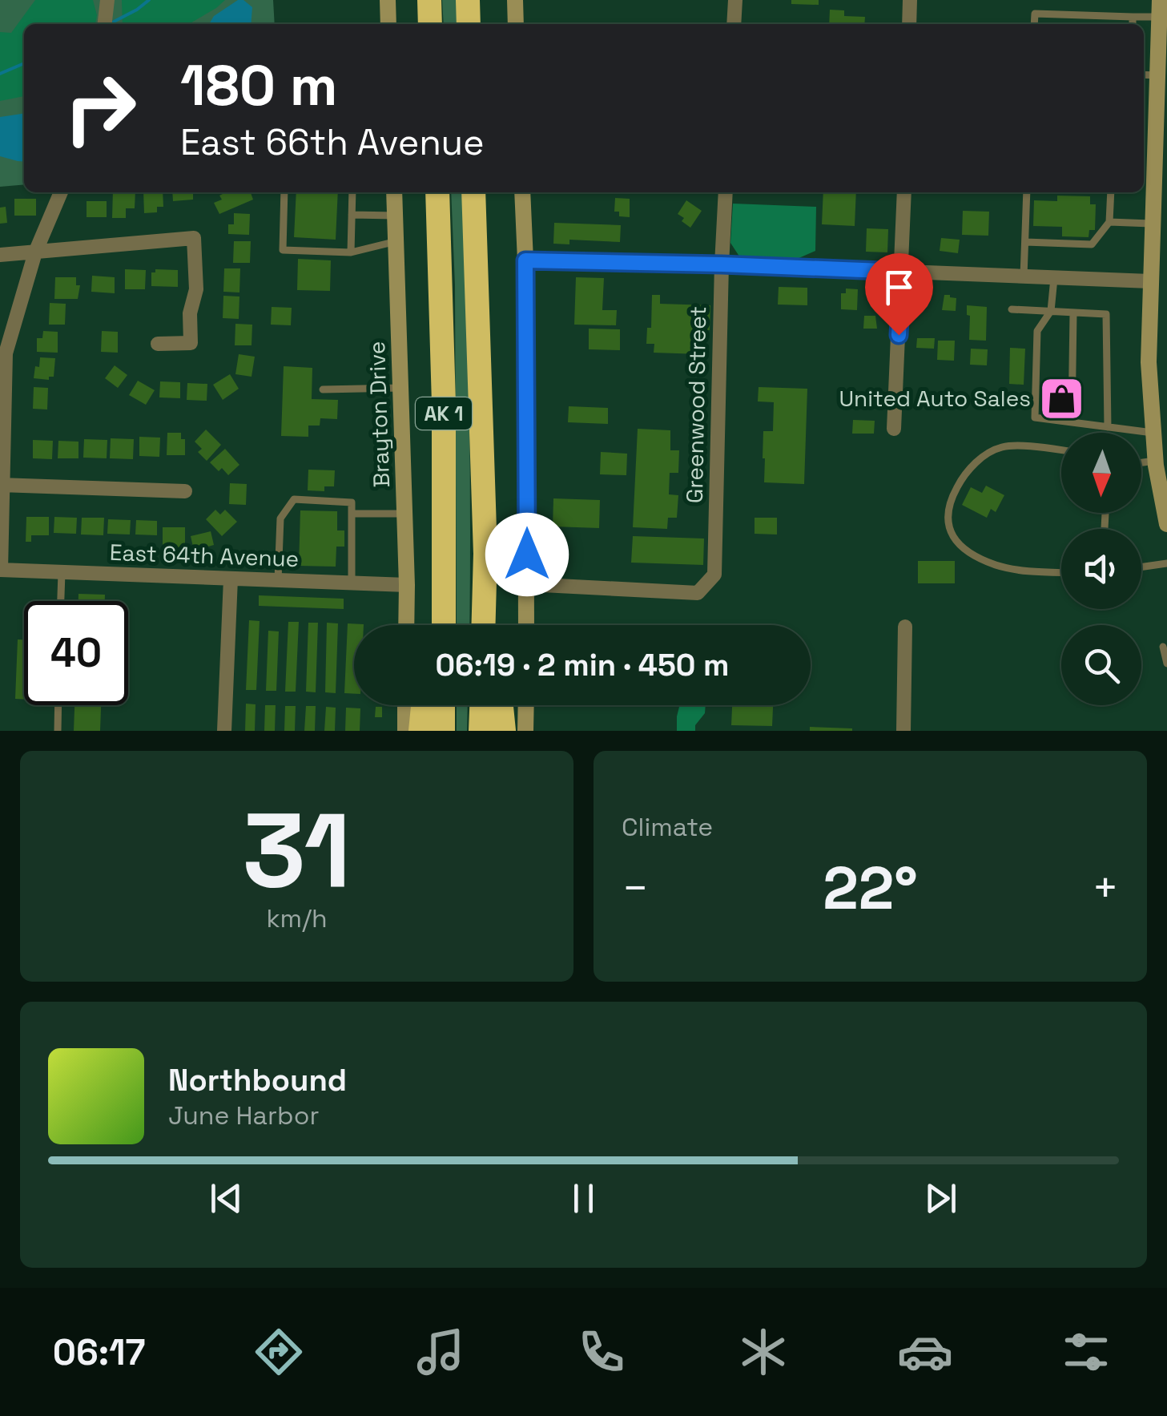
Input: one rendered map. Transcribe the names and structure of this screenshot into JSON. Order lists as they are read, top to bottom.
{
  "streets": {
    "highway": ["AK 1"],
    "street": ["Greenwood Street", "Brayton Drive", "East 64th Avenue"]
  },
  "crossings": [
    ["Brayton Drive", "East 64th Avenue"]
  ],
  "places": {
    "shop": ["United Auto Sales"]
  },
  "north": "bottom",
  "page": {
    "turn": ["180 m", "East 66th Avenue"],
    "limit": "40",
    "trip": "06:19 · 2 min · 450 m",
    "tile": [
      ["31", "km/h"],
      "Climate"
    ],
    "heat": ["−", "22°", "+"],
    "song": ["Northbound", "June Harbor"],
    "tabs": "06:17"
  }
}
